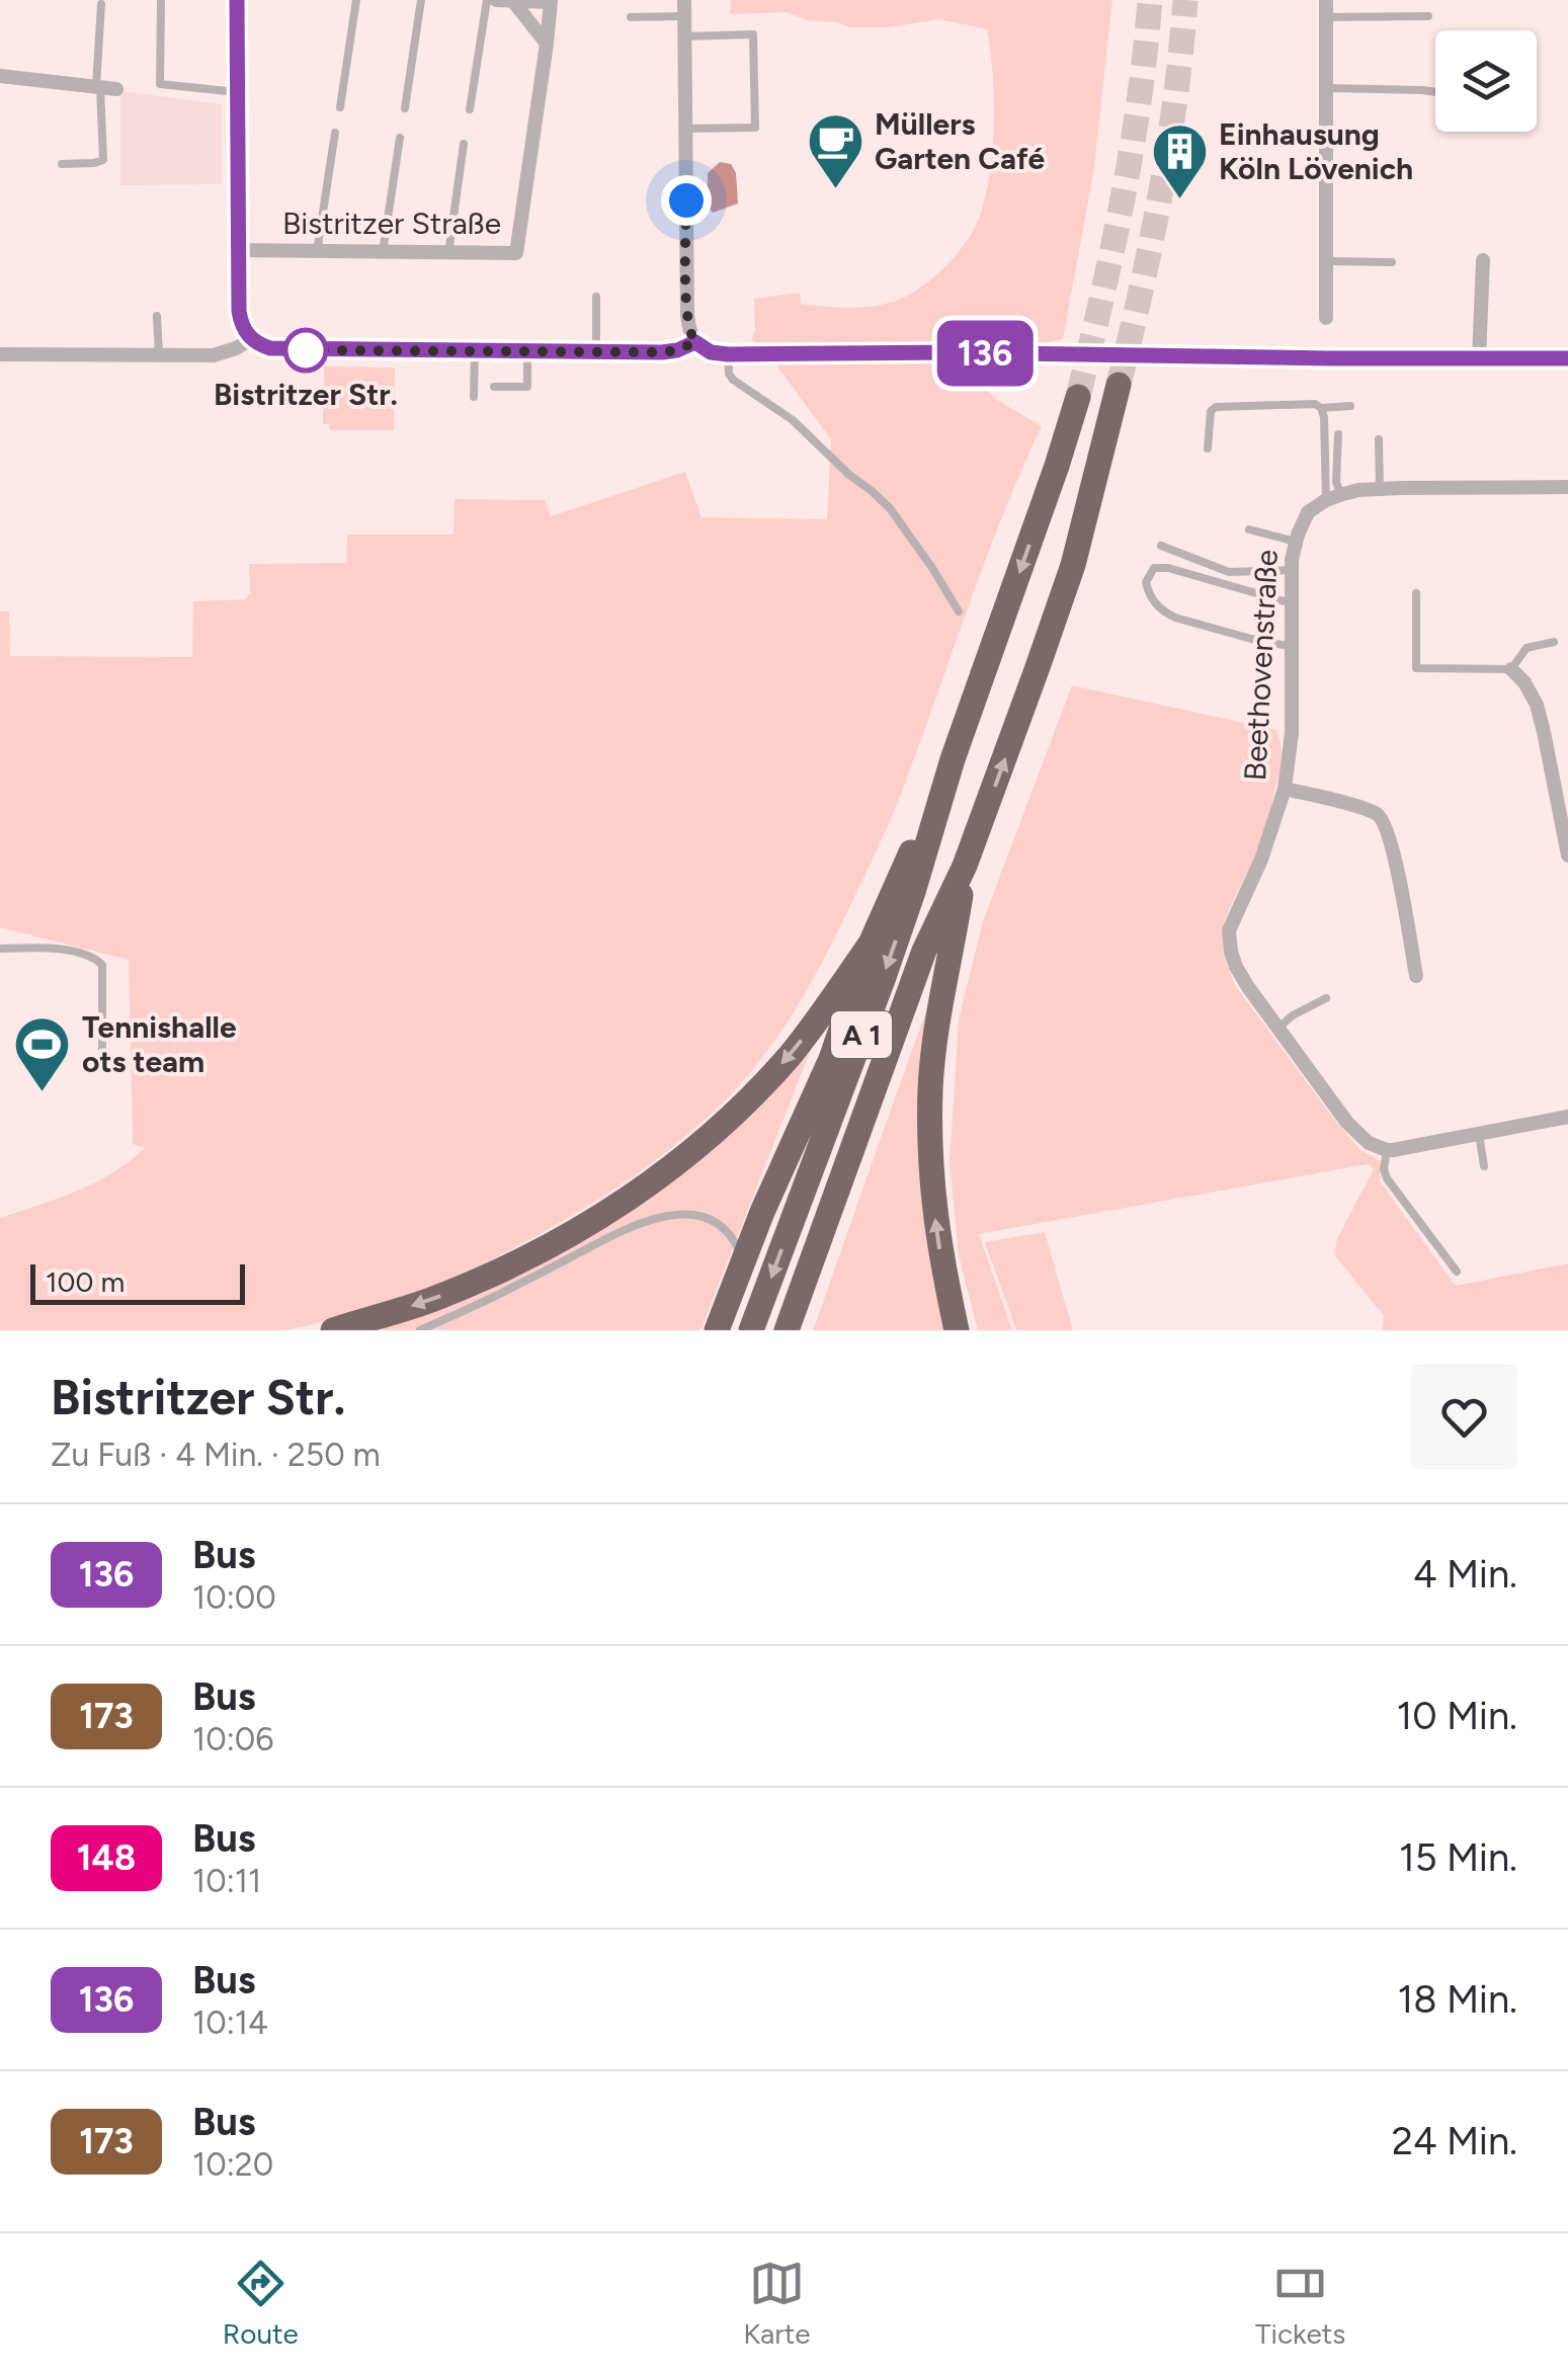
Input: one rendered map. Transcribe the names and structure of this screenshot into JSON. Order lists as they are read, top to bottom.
{
  "streets": {
    "highway": ["A 1"],
    "street": ["Bistritzer Straße", "Beethovenstraße"]
  },
  "places": {
    "cafe": ["Müllers Garten Café"],
    "building": ["Einhausung Köln Lövenich"],
    "other": ["Bistritzer Str."],
    "sports": ["Tennishalle ots team"]
  },
  "lines": ["bus line 136"],
  "scale_bar": "100 m",
  "page": {
    "on_map": "136",
    "scale": "100 m",
    "heading": ["Bistritzer Str.", "Zu Fuß · 4 Min. · 250 m"],
    "list": [
      {
        "mark": "136",
        "name": "Bus",
        "note": "10:00",
        "value": "4 Min."
      },
      {
        "mark": "173",
        "name": "Bus",
        "note": "10:06",
        "value": "10 Min."
      },
      {
        "mark": "148",
        "name": "Bus",
        "note": "10:11",
        "value": "15 Min."
      },
      {
        "mark": "136",
        "name": "Bus",
        "note": "10:14",
        "value": "18 Min."
      },
      {
        "mark": "173",
        "name": "Bus",
        "note": "10:20",
        "value": "24 Min."
      }
    ],
    "tabs": ["Route", "Karte", "Tickets"]
  }
}
